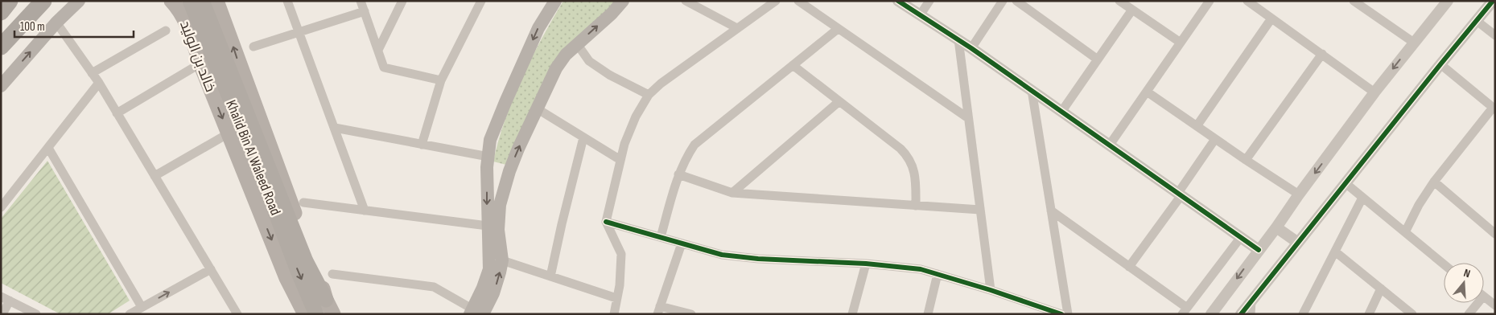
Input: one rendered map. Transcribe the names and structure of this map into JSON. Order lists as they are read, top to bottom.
{
  "streets": {
    "highway": ["Khalid Bin Al Waleed Road"],
    "main road": ["خالد بن الوليد"]
  },
  "crossings": [
    ["خالد بن الوليد", "Khalid Bin Al Waleed Road"]
  ],
  "scale_bar": "100 m",
  "north": "top"
}
